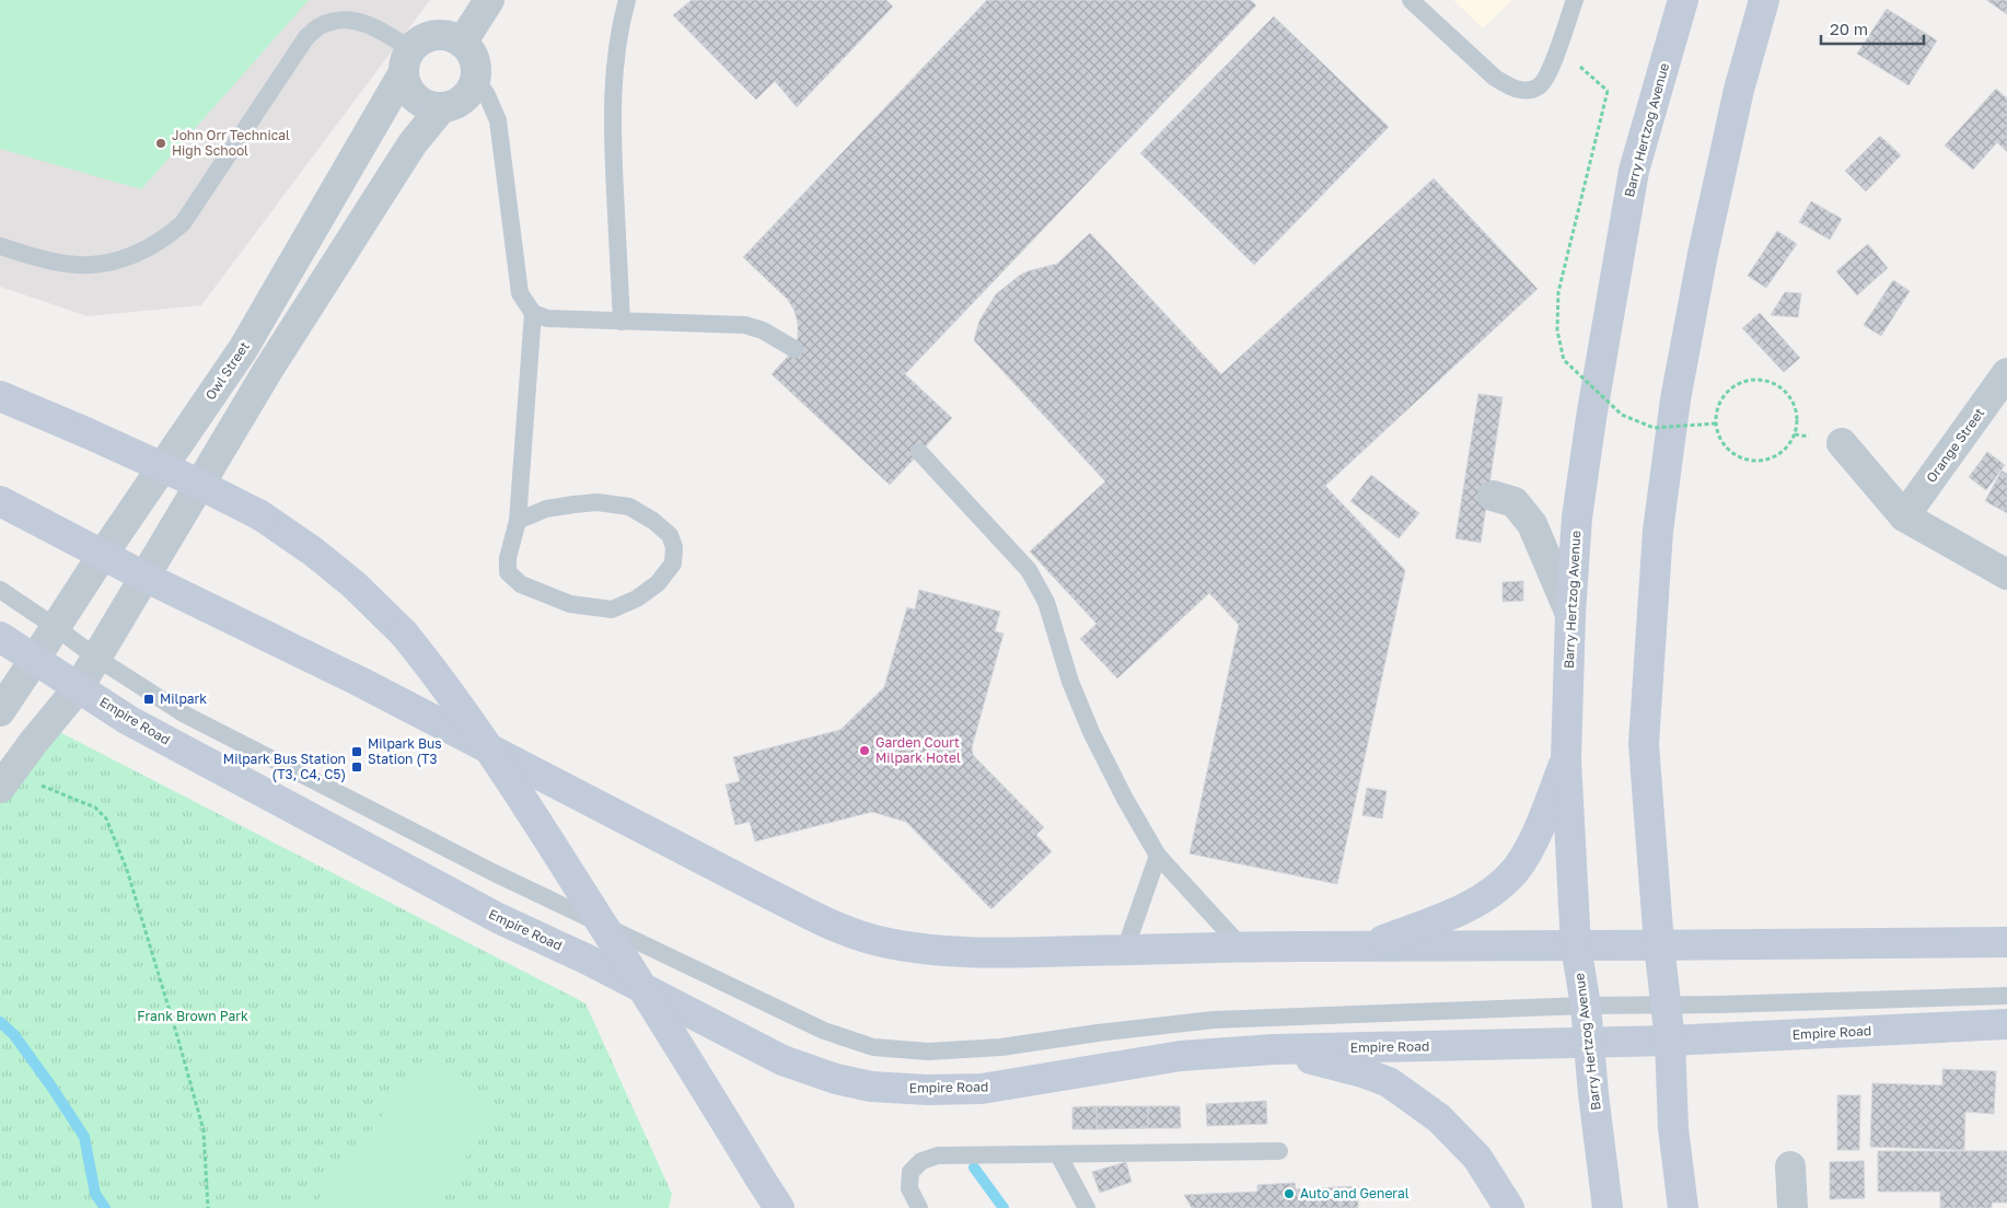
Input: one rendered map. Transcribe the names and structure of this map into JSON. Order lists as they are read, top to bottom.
{
  "streets": {
    "main road": ["Barry Hertzog Avenue", "Empire Road"],
    "street": ["Owl Street", "Orange Street"]
  },
  "crossings": [
    ["Barry Hertzog Avenue", "Empire Road"],
    ["Owl Street", "Empire Road"]
  ],
  "parks": ["Frank Brown Park"],
  "places": {
    "other": ["John Orr Technical High School", "Garden Court Milpark Hotel", "Auto and General"],
    "transit": ["Milpark", "Milpark Bus Station (T3", "Milpark Bus Station (T3, C4, C5)"]
  },
  "scale_bar": "20 m"
}
